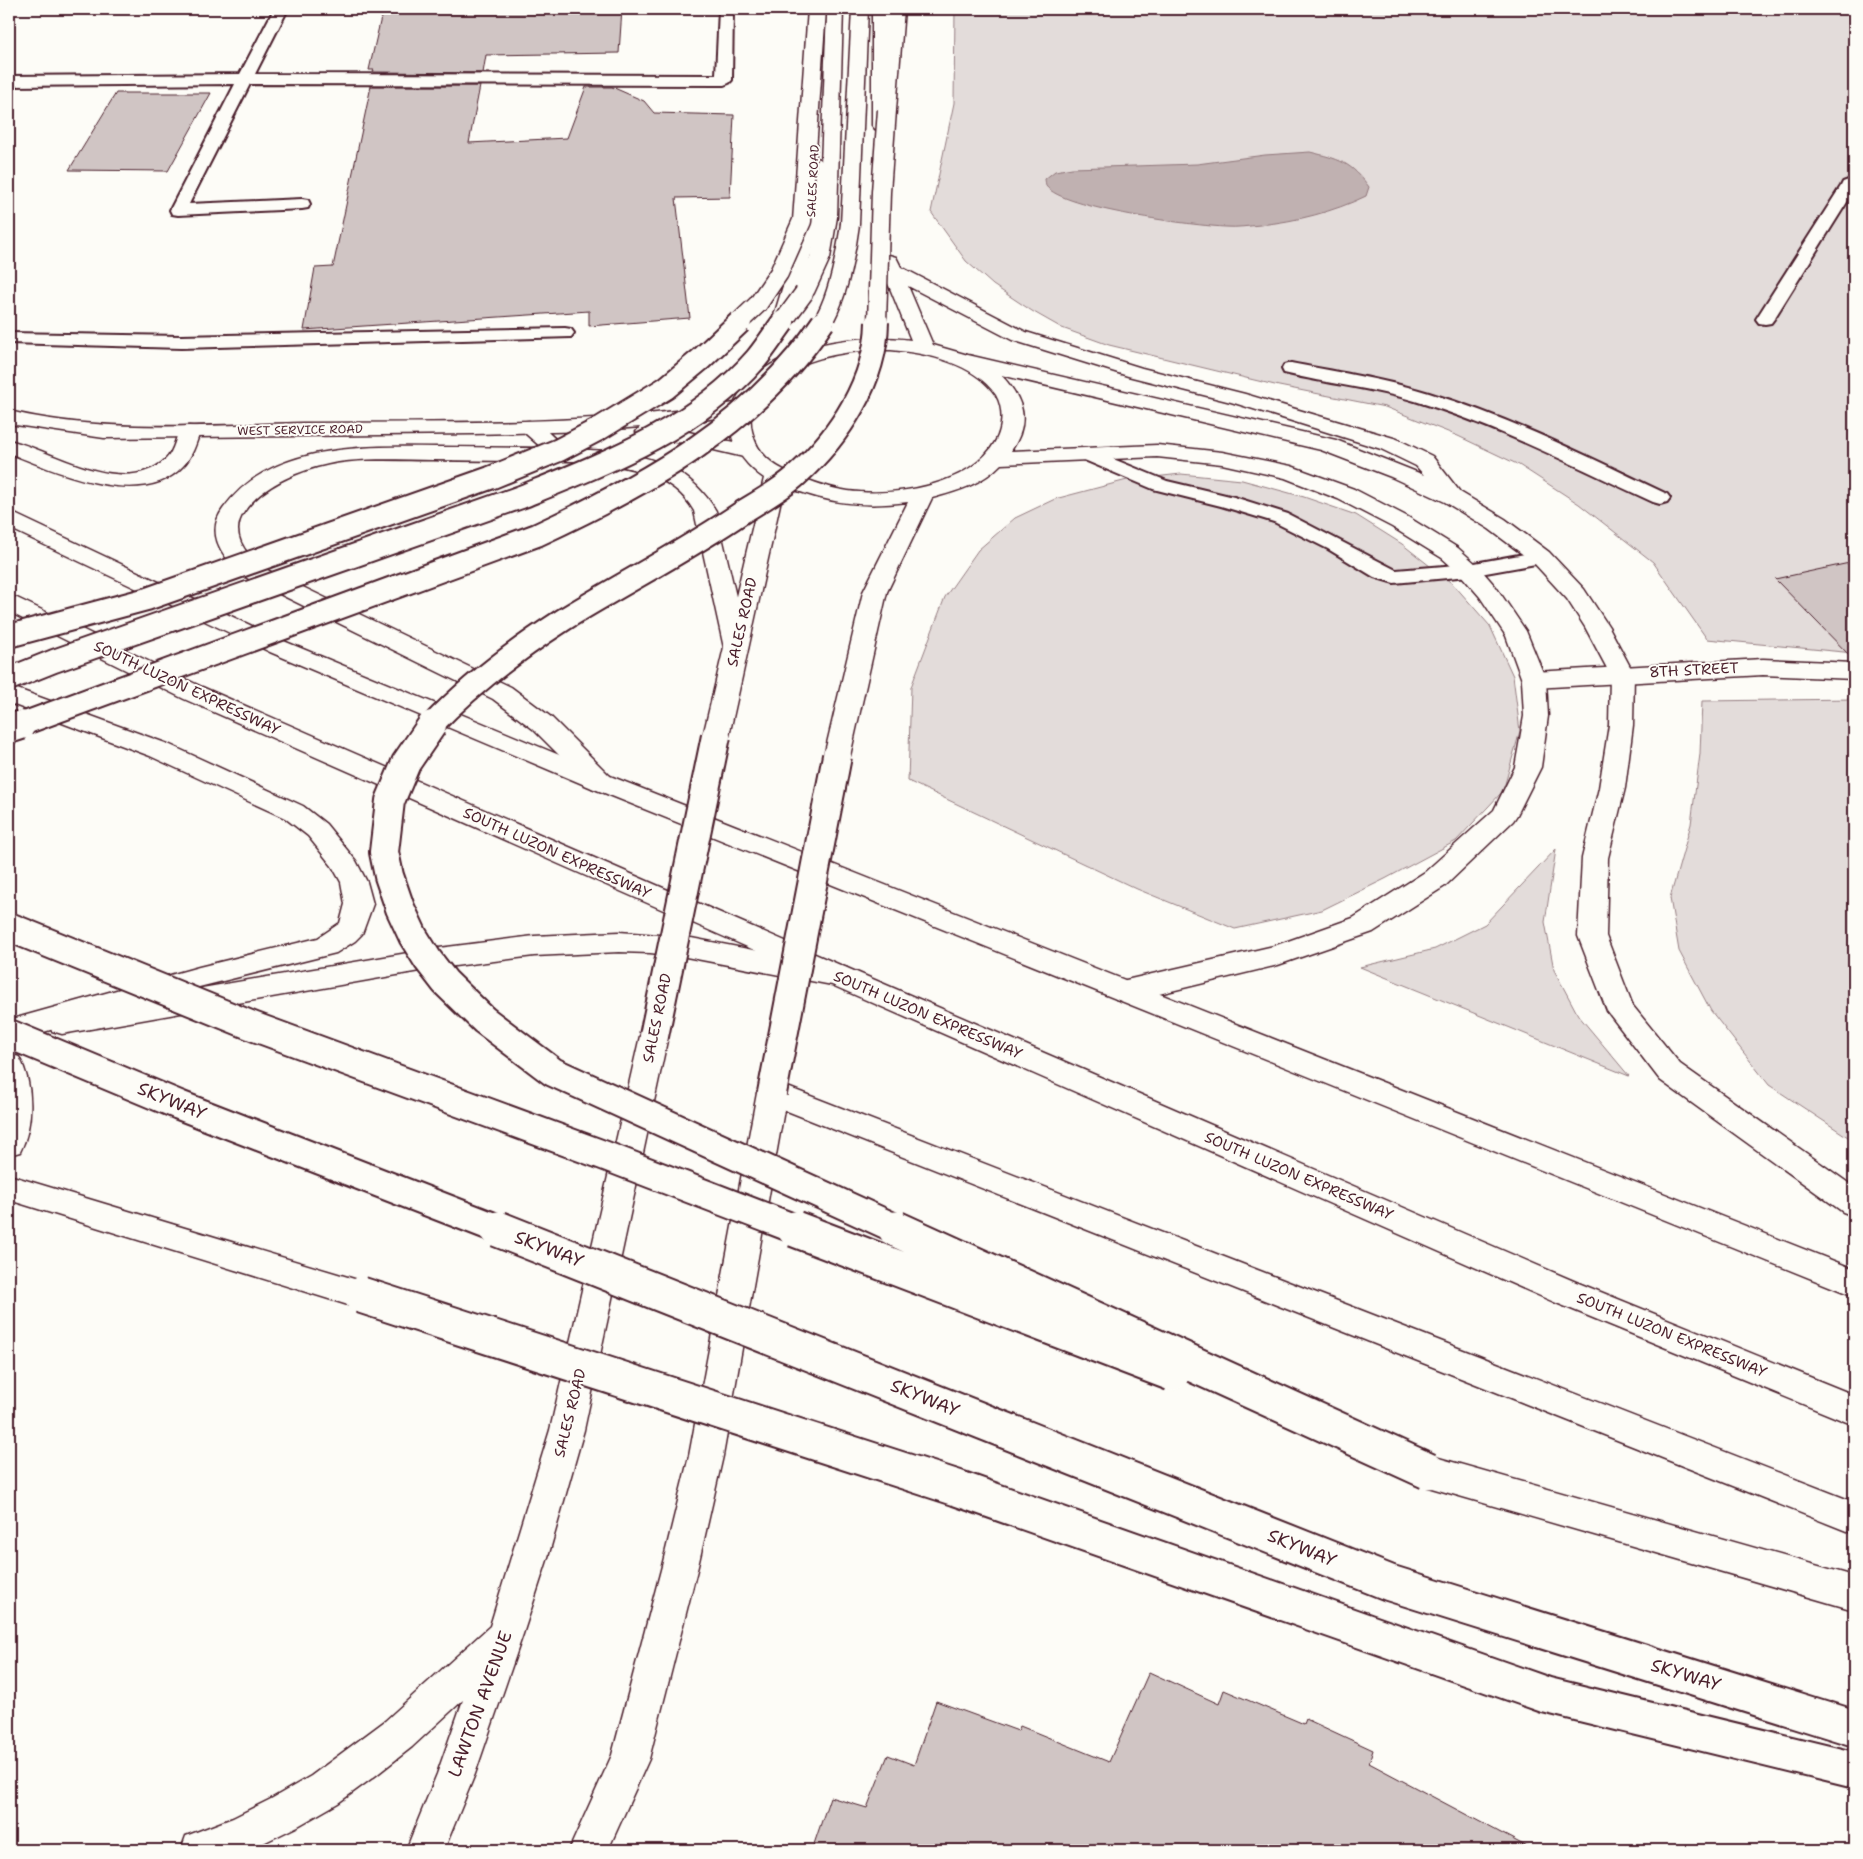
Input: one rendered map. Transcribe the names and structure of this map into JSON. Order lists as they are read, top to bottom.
{
  "streets": {
    "main road": [
      "SALES ROAD",
      "WEST SERVICE ROAD",
      "8TH STREET",
      "SOUTH LUZON EXPRESSWAY",
      "SKYWAY",
      "LAWTON AVENUE"
    ]
  },
  "crossings": [
    ["SALES ROAD", "LAWTON AVENUE"]
  ]
}
